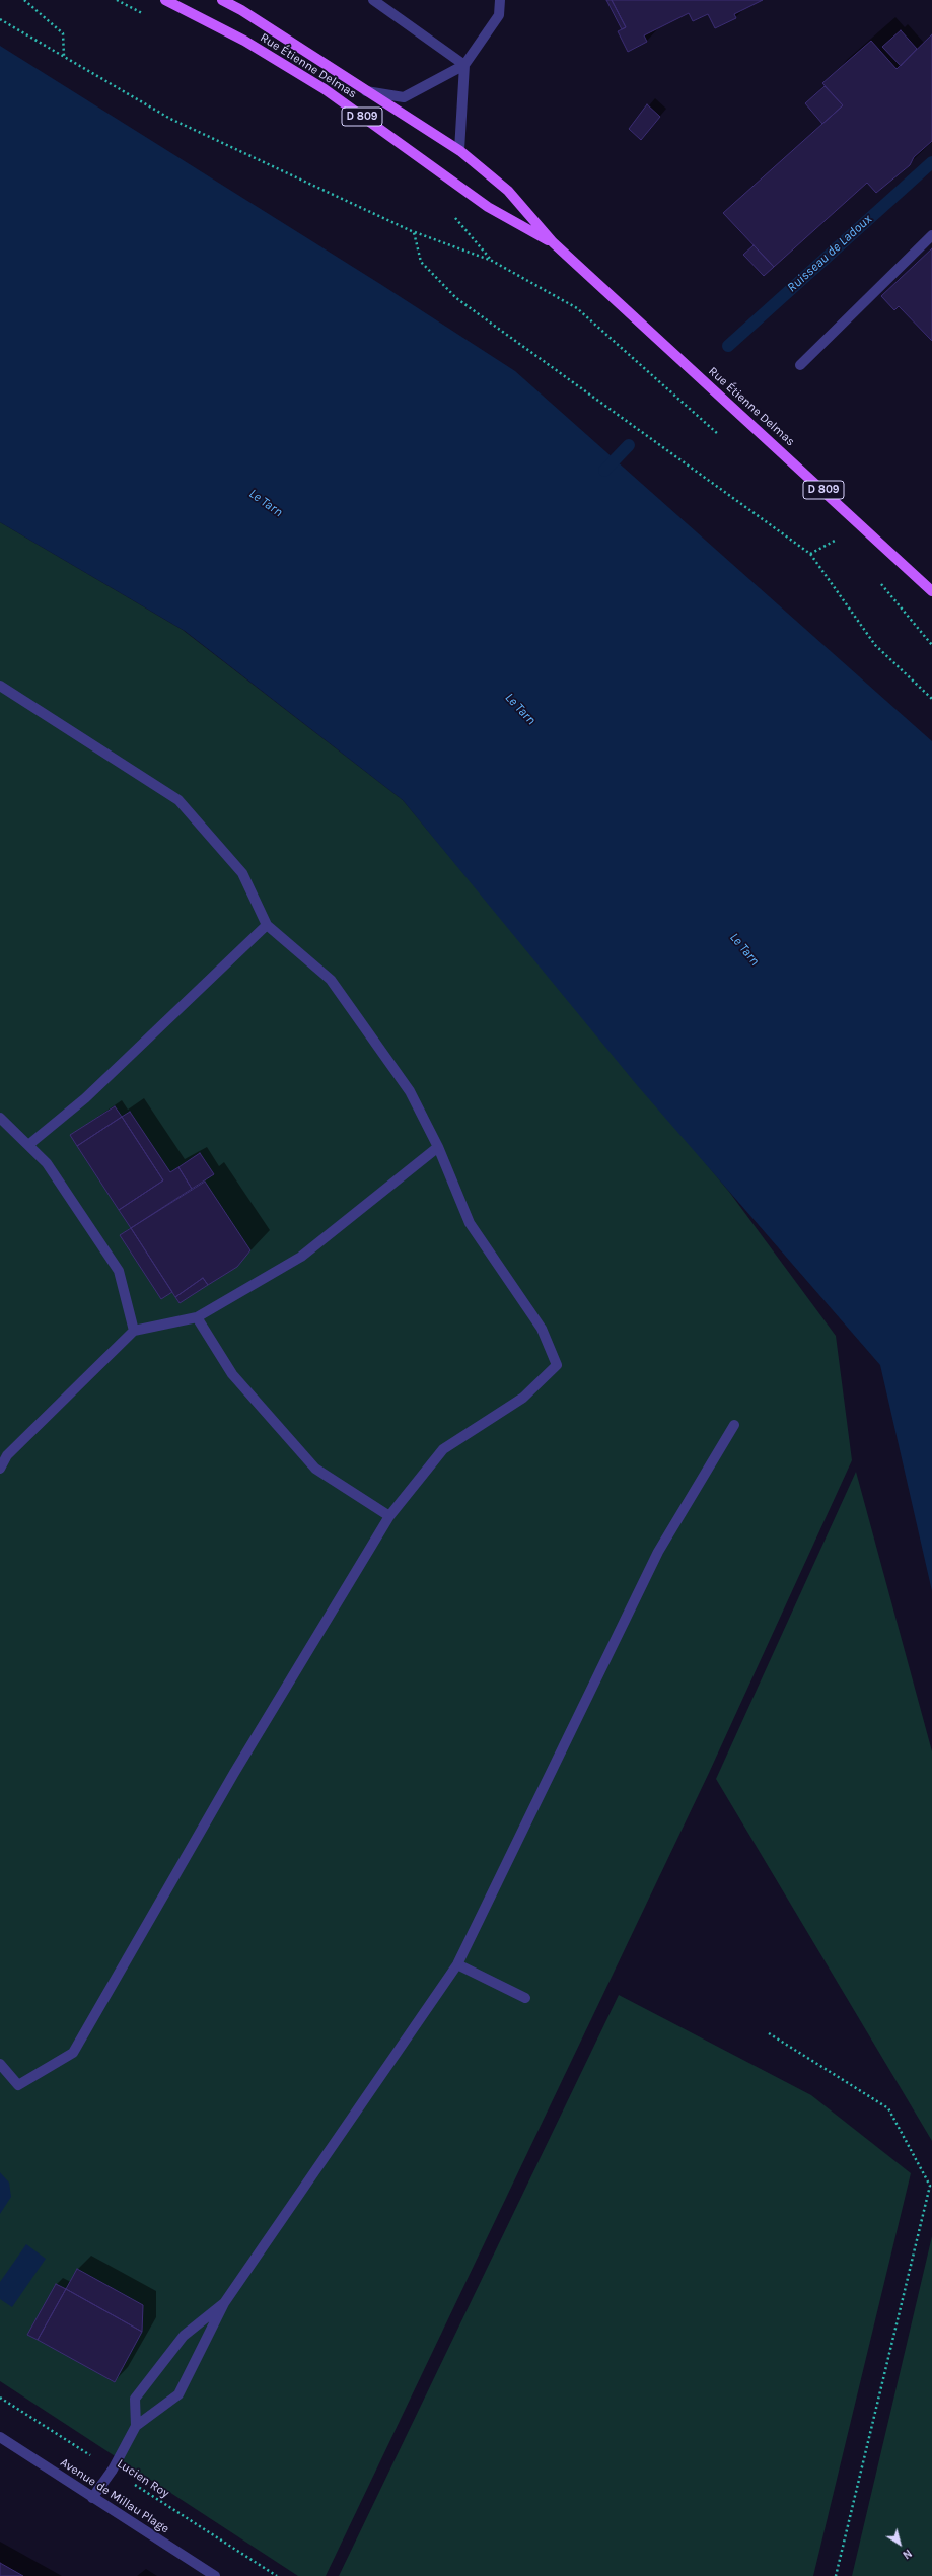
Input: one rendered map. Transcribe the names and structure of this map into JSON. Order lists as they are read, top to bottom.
{
  "streets": {
    "main road": ["Rue Étienne Delmas", "D 809"],
    "street": ["Avenue de Millau Plage"],
    "path": ["Lucien Roy"]
  },
  "water": ["Ruisseau de Ladoux", "Le Tarn"],
  "north": "bottom right"
}
